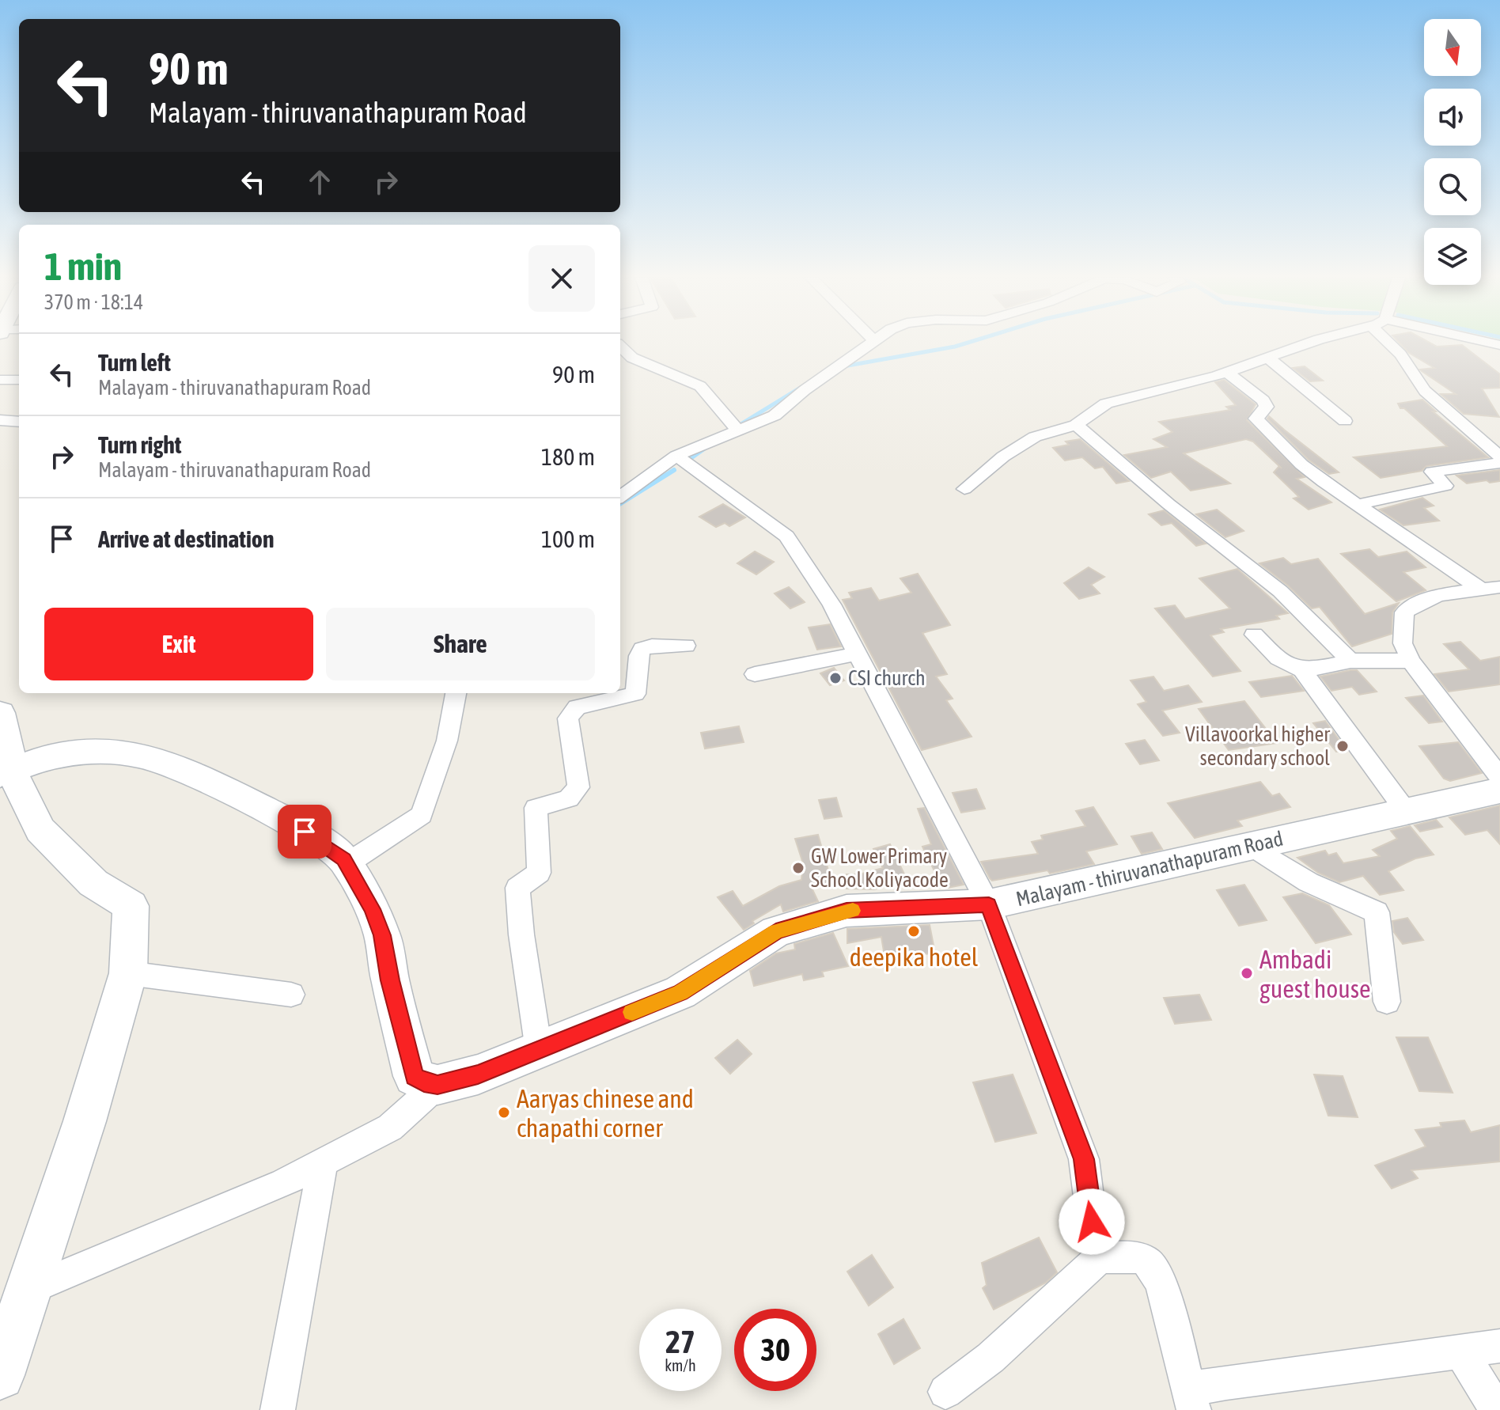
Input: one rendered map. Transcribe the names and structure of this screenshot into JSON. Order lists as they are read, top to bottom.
{
  "streets": {
    "main road": ["Malayam - thiruvanathapuram Road"]
  },
  "places": [
    "CSI church",
    "Villavoorkal higher secondary school",
    "GW Lower Primary School Koliyacode",
    "deepika hotel",
    "Ambadi guest house",
    "Aaryas chinese and chapathi corner"
  ],
  "north": "bottom",
  "page": {
    "turn": ["90 m", "Malayam - thiruvanathapuram Road"],
    "heading": ["1 min", "370 m · 18:14"],
    "list": [
      {
        "name": "Turn left",
        "note": "Malayam - thiruvanathapuram Road",
        "value": "90 m"
      },
      {
        "name": "Turn right",
        "note": "Malayam - thiruvanathapuram Road",
        "value": "180 m"
      },
      {
        "name": "Arrive at destination",
        "value": "100 m"
      }
    ],
    "buttons": ["Exit", "Share"],
    "speed": "27 km/h",
    "limit": "30"
  }
}
